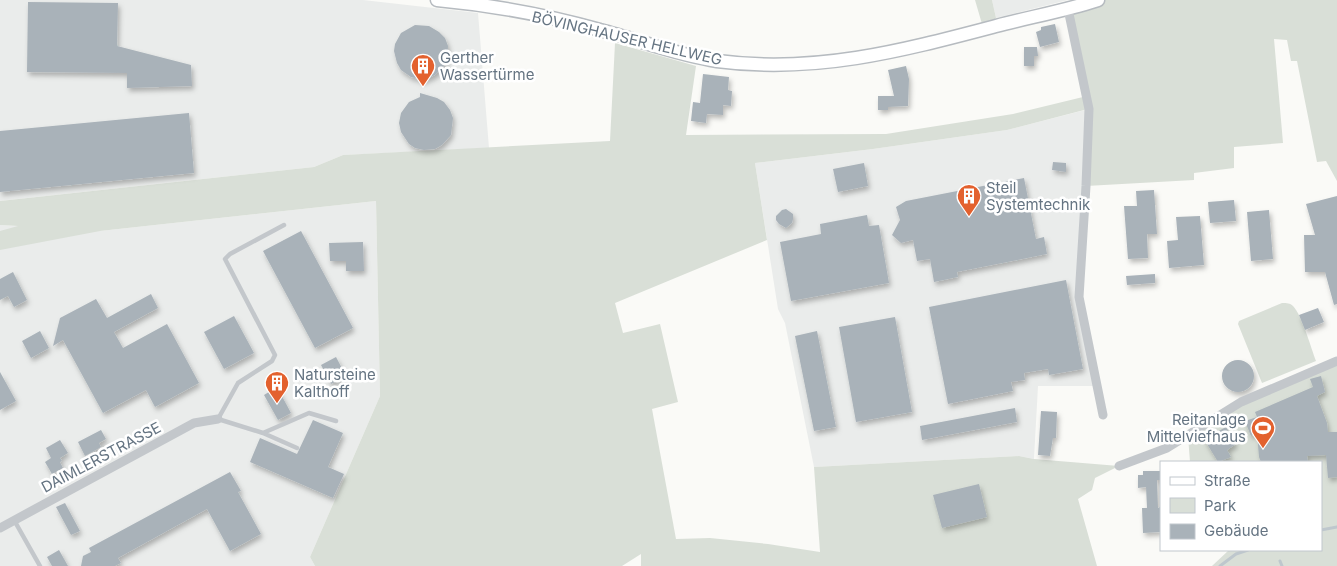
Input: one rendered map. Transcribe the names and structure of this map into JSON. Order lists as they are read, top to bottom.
{
  "streets": {
    "street": ["BÖVINGHAUSER HELLWEG", "DAIMLERSTRASSE"]
  },
  "places": {
    "building": ["Gerther Wassertürme", "Steil Systemtechnik", "Natursteine Kalthoff"],
    "sports": ["Reitanlage Mittelviefhaus"]
  },
  "legend": ["Straße", "Park", "Gebäude"]
}
